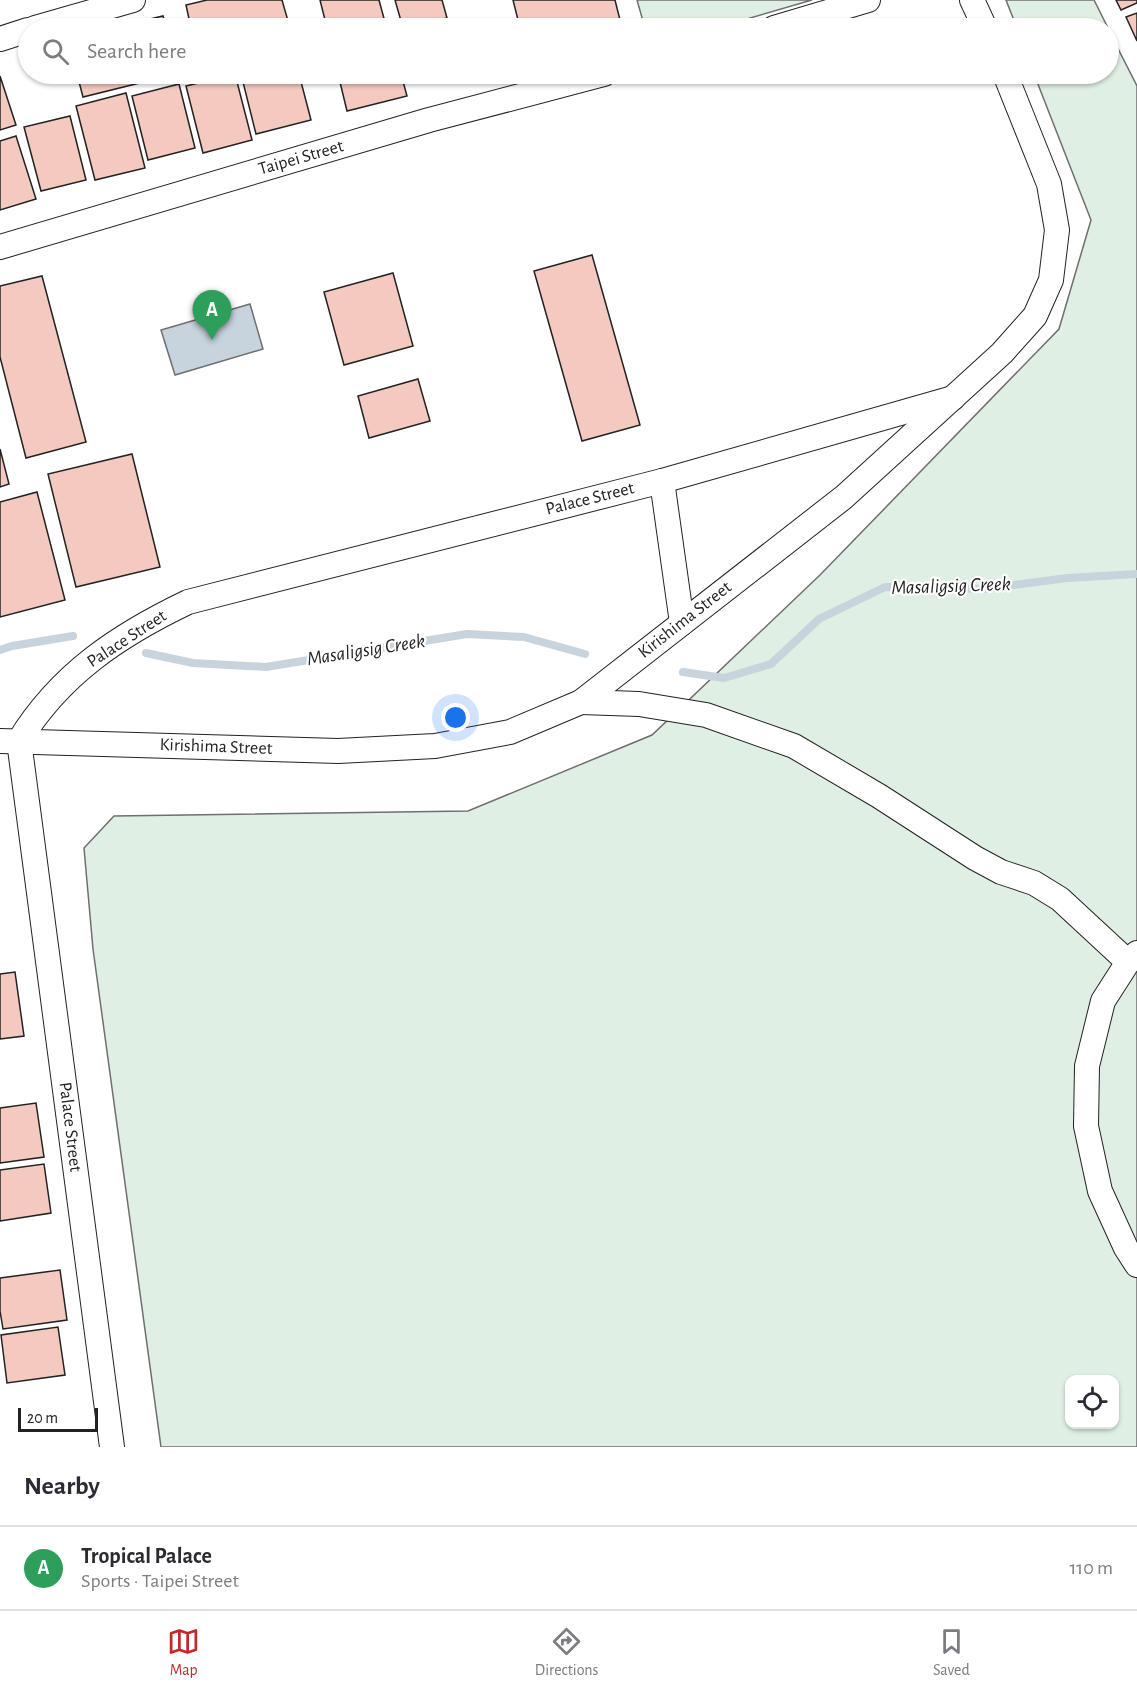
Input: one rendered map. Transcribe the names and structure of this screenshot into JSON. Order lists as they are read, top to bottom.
{
  "streets": {
    "street": ["Taipei Street", "Palace Street", "Kirishima Street"]
  },
  "crossings": [
    ["Palace Street", "Kirishima Street"]
  ],
  "water": ["Masaligsig Creek"],
  "scale_bar": "20 m",
  "page": {
    "search": "Search here",
    "pins": "A",
    "scale": "20 m",
    "heading": "Nearby",
    "list": [
      {
        "mark": "A",
        "name": "Tropical Palace",
        "note": "Sports · Taipei Street",
        "value": "110 m"
      }
    ],
    "nav": ["Map", "Directions", "Saved"]
  }
}
